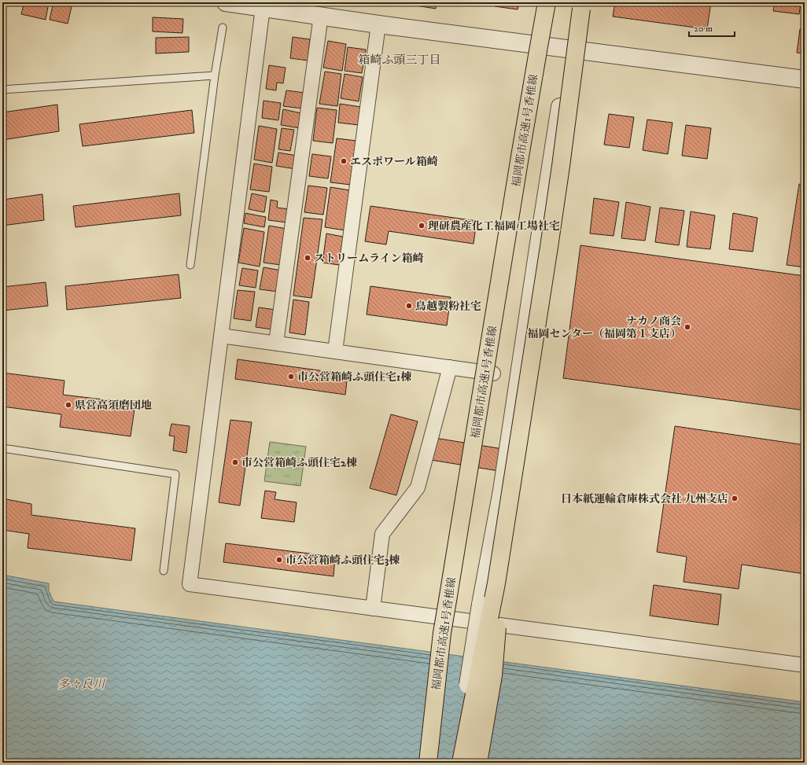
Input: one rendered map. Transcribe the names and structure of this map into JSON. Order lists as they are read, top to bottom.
{
  "streets": {
    "highway": ["福岡都市高速1号香椎線"]
  },
  "districts": ["箱崎ふ頭三丁目"],
  "water": ["多々良川"],
  "places": [
    "エスポワール箱崎",
    "理研農産化工福岡工場社宅",
    "ストリームライン箱崎",
    "鳥越製粉社宅",
    "ナカノ商会 福岡センター（福岡第１支店）",
    "市公営箱崎ふ頭住宅1棟",
    "県営高須磨団地",
    "市公営箱崎ふ頭住宅2棟",
    "日本紙運輸倉庫株式会社 九州支店",
    "市公営箱崎ふ頭住宅3棟"
  ],
  "scale_bar": "20 m"
}
